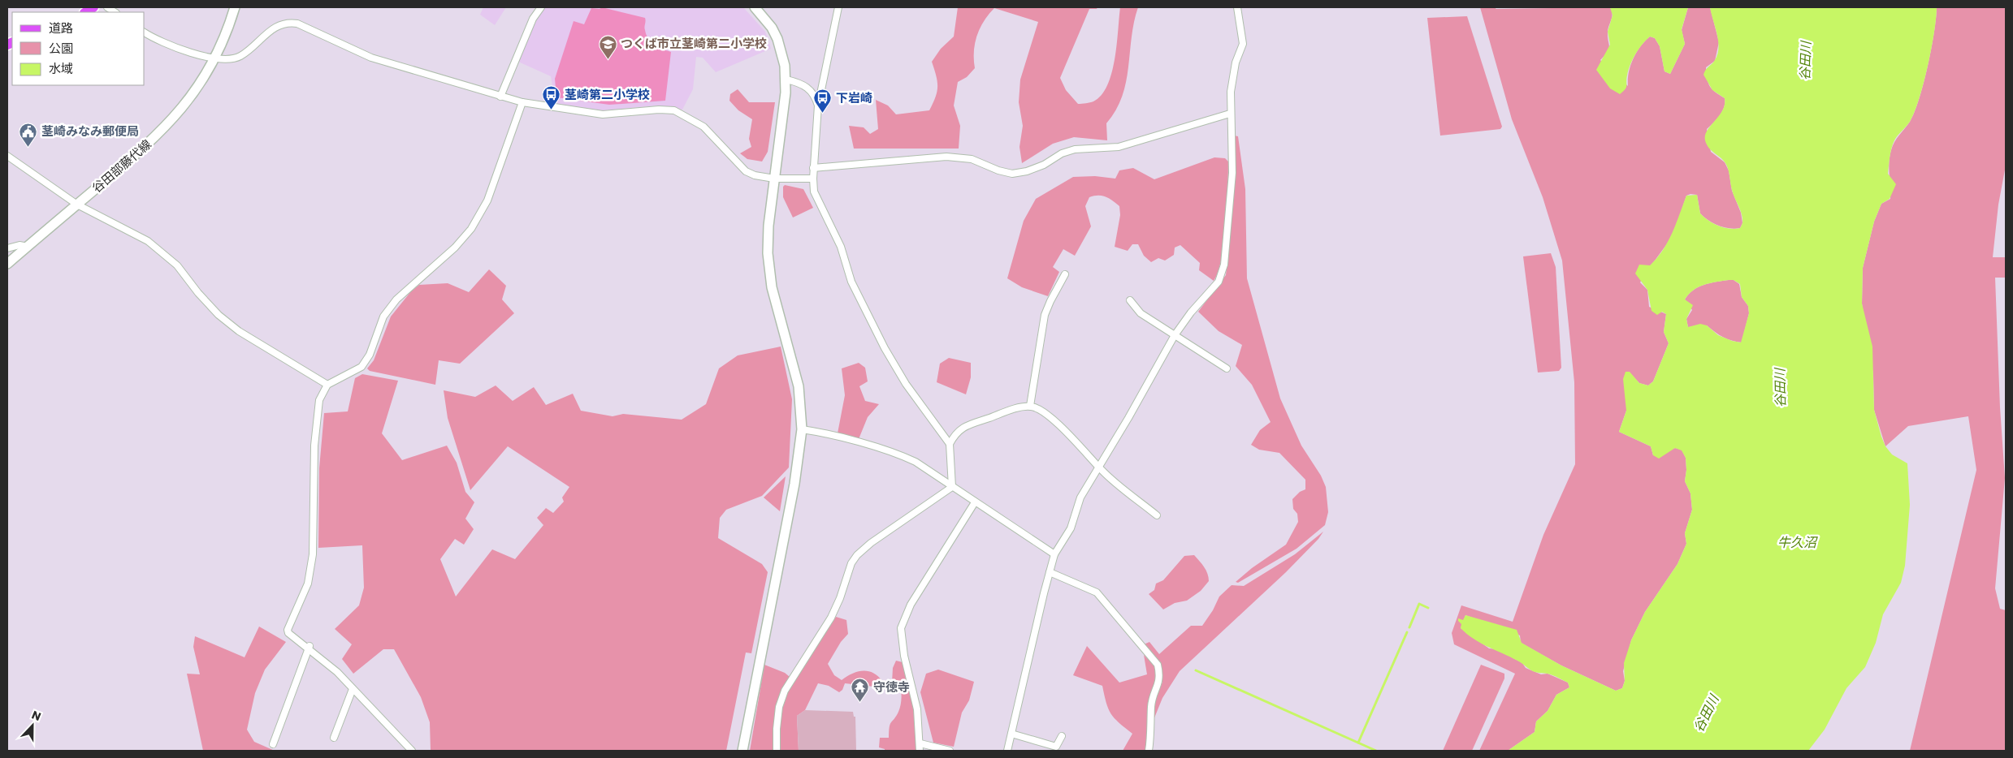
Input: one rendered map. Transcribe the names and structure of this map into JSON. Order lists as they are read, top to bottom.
{
  "streets": {
    "street": ["谷田部藤代線"]
  },
  "water": ["谷田川", "牛久沼"],
  "places": {
    "school or university": ["つくば市立茎崎第二小学校"],
    "bus stop": ["茎崎第二小学校", "下岩崎"],
    "public building": ["茎崎みなみ郵便局"],
    "temple": ["守徳寺"]
  },
  "legend": ["道路", "公園", "水域"],
  "north": "top"
}
